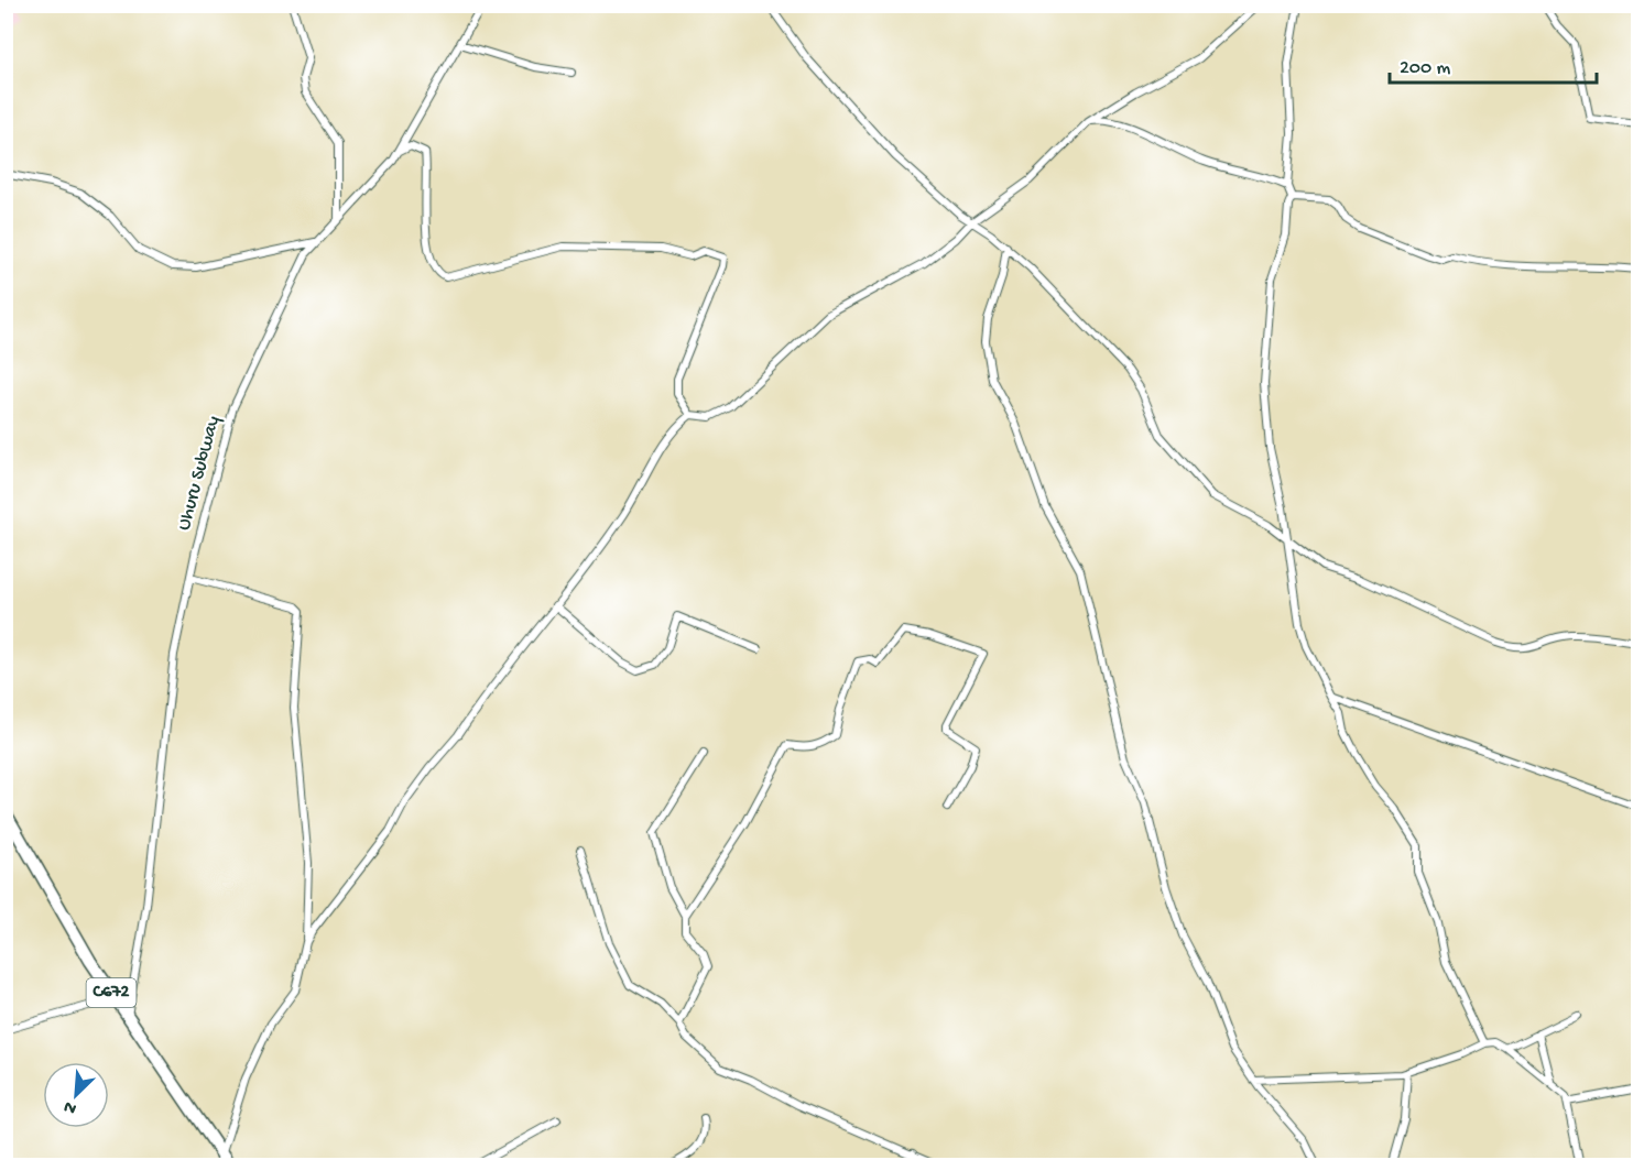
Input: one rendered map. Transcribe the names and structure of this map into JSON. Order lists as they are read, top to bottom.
{
  "streets": {
    "main road": ["C672"],
    "street": ["Uhuru Subway"]
  },
  "crossings": [
    ["Uhuru Subway", "C672"]
  ],
  "scale_bar": "200 m",
  "north": "bottom left"
}
